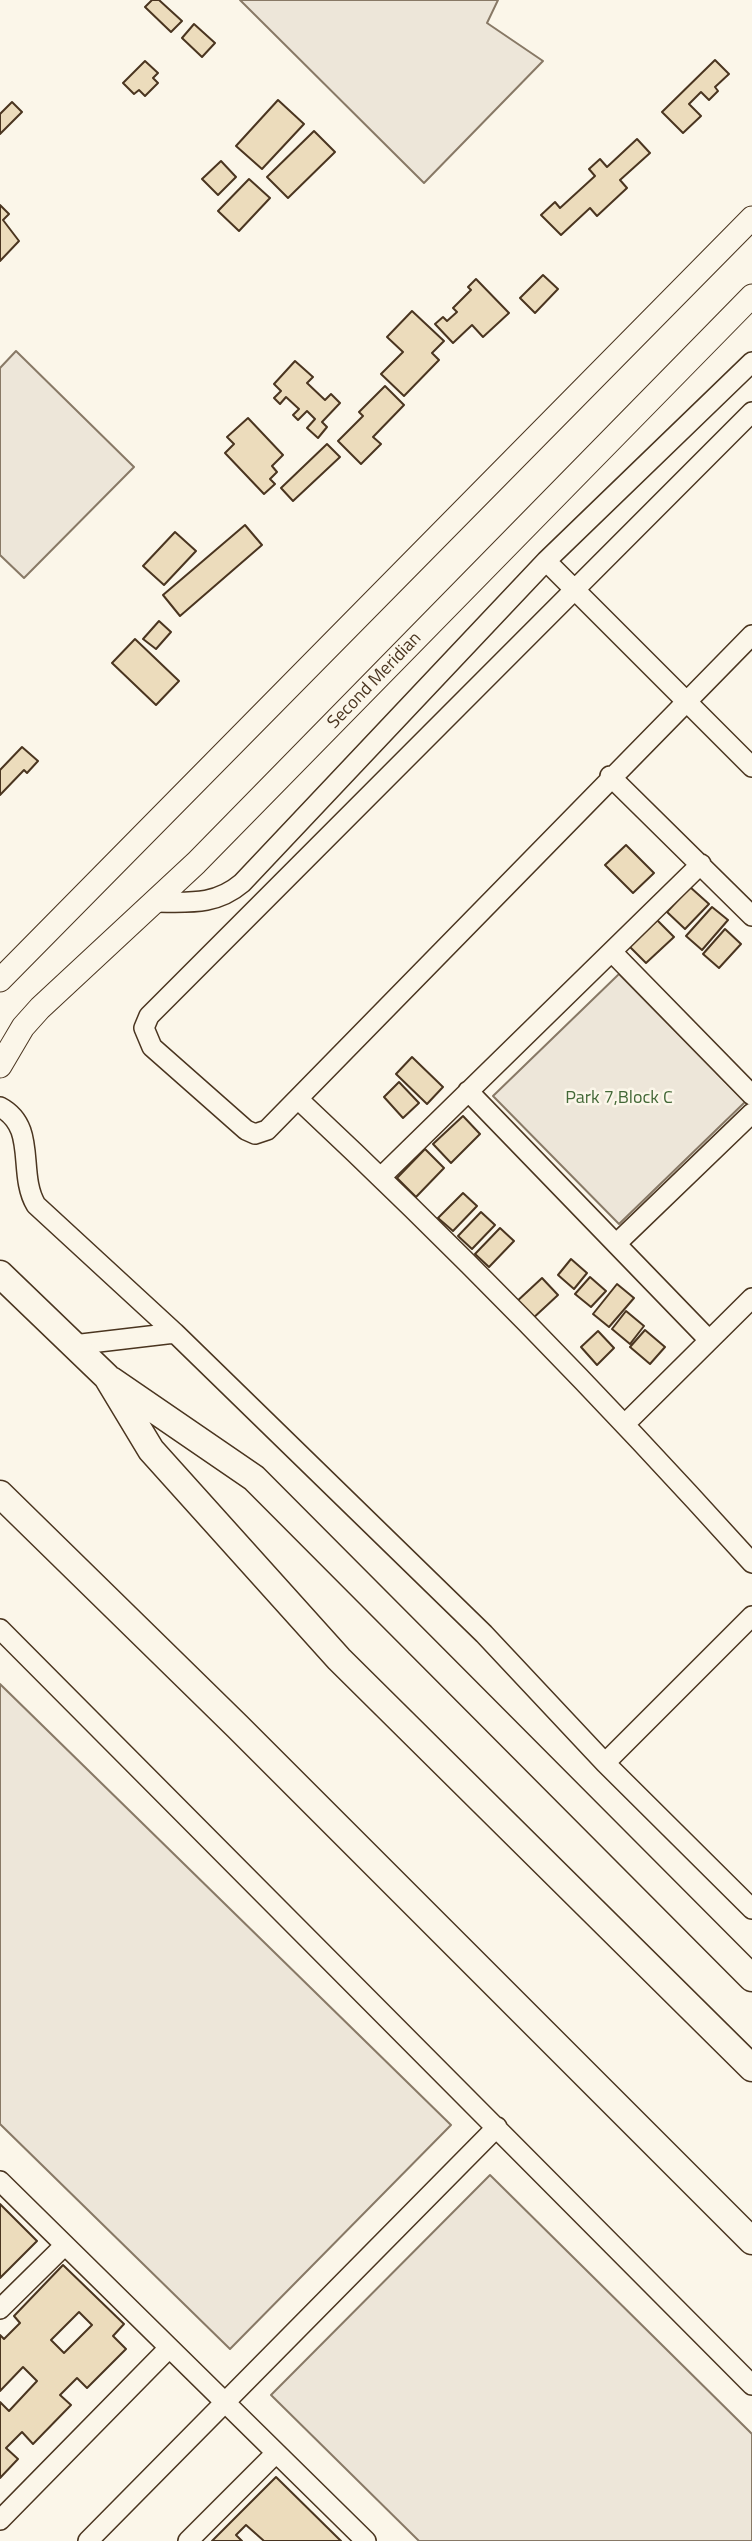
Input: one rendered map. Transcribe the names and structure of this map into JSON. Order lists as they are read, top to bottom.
{
  "streets": {
    "street": ["Second Meridian"]
  },
  "parks": ["Park 7,Block C"]
}
